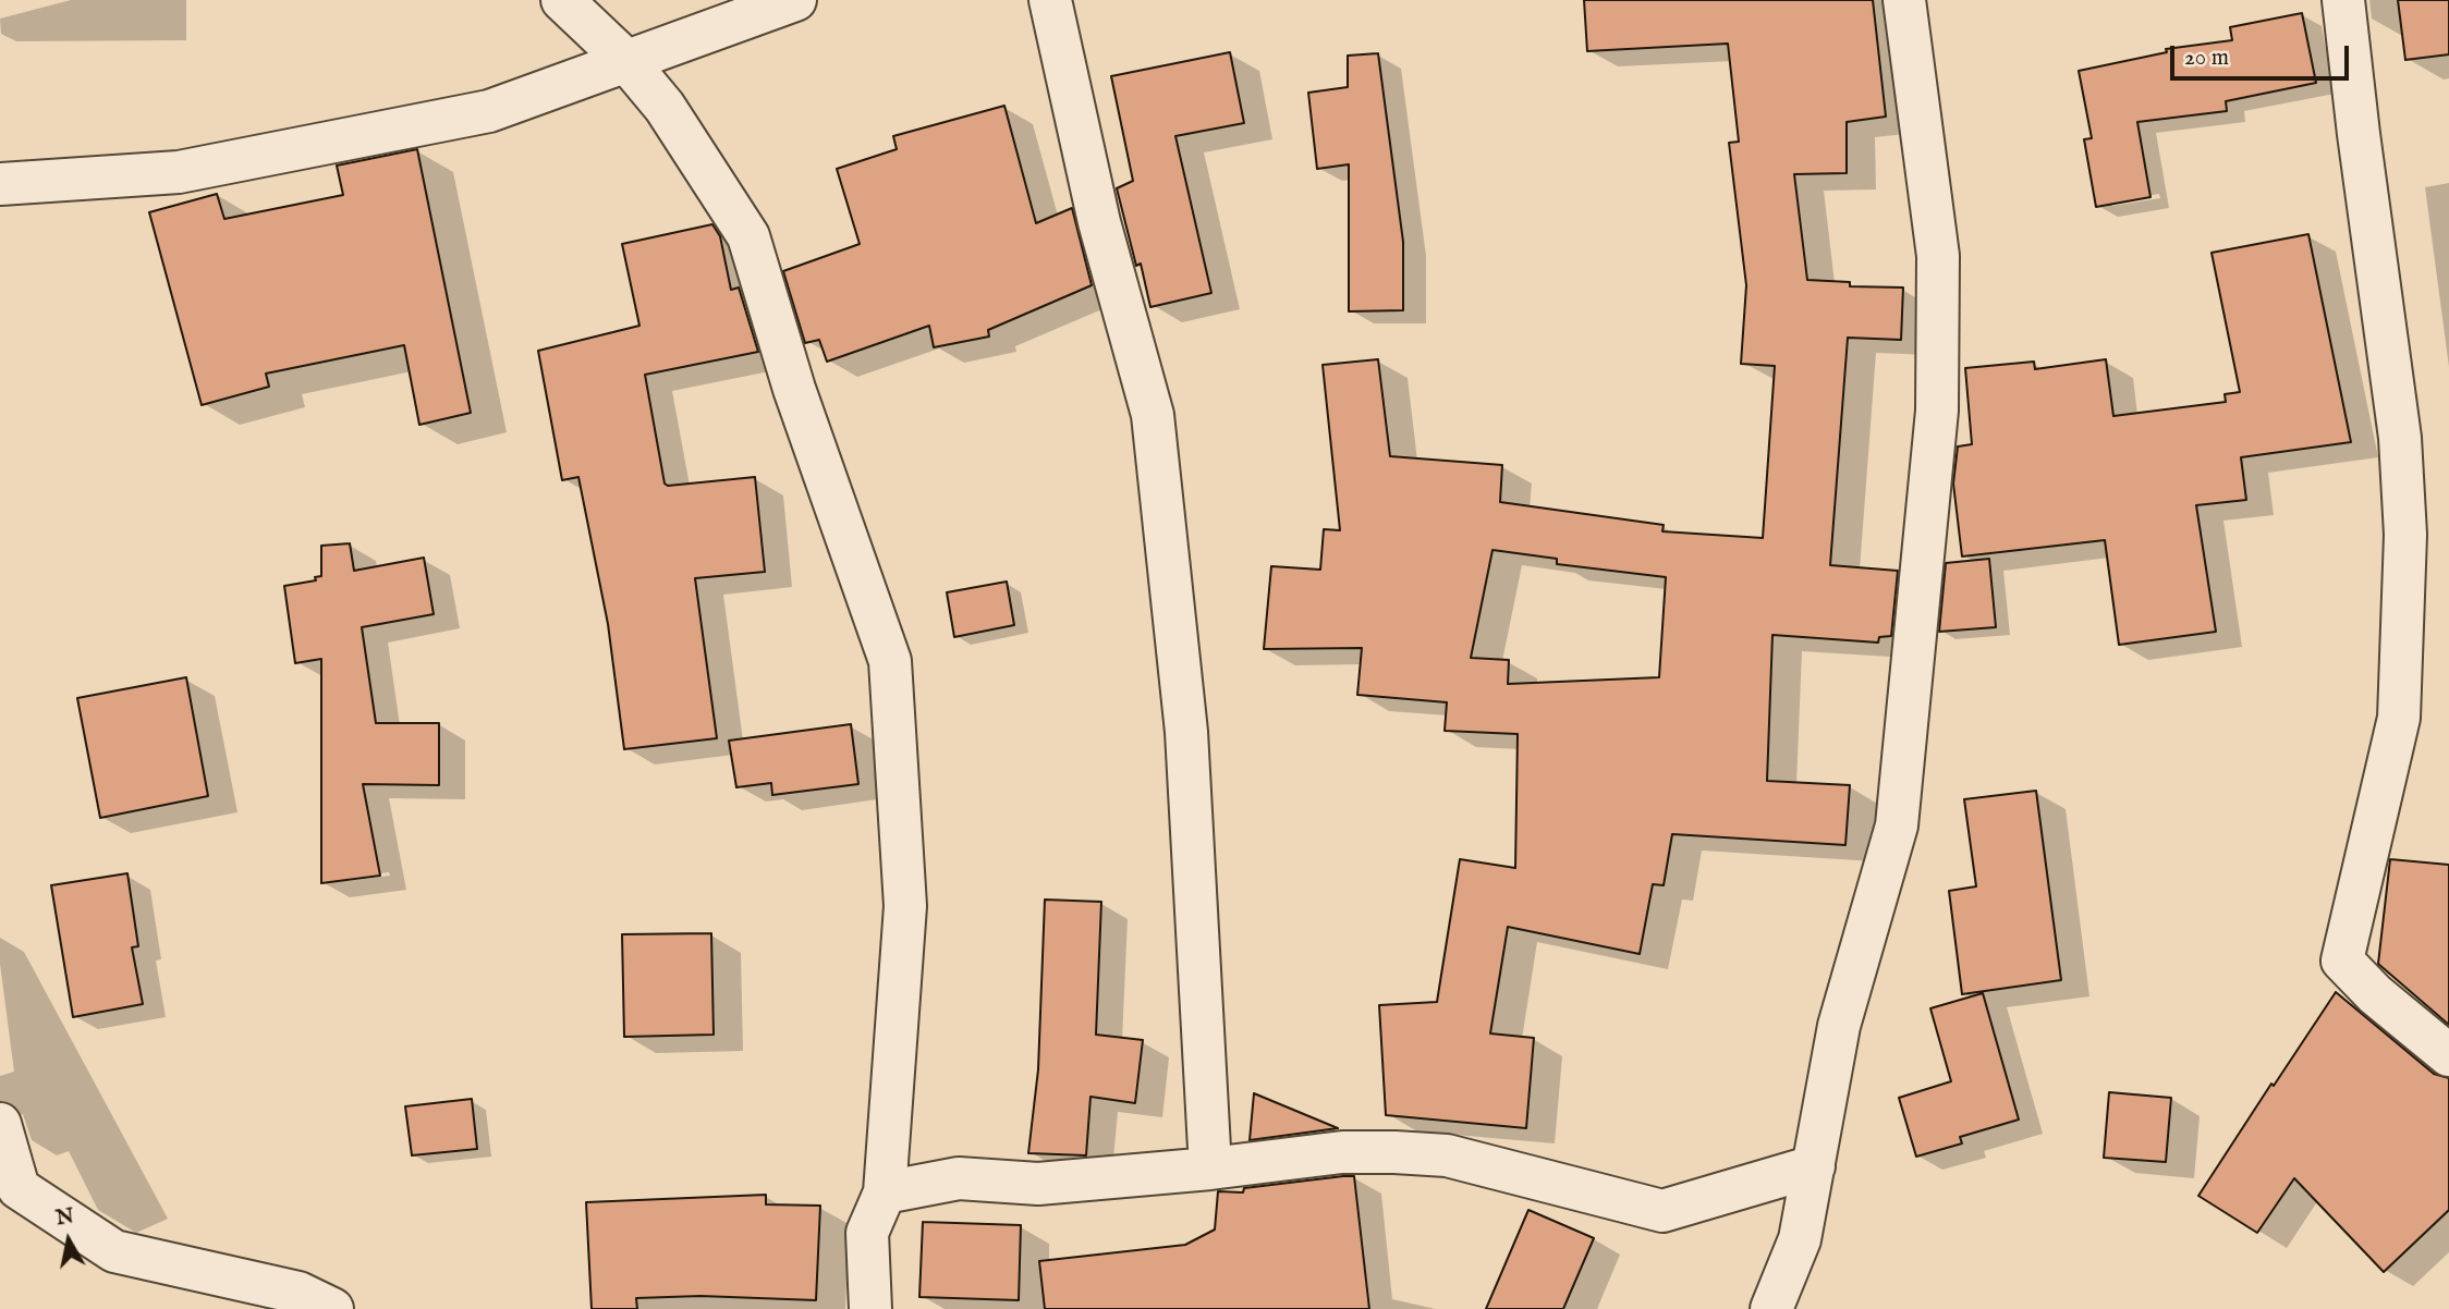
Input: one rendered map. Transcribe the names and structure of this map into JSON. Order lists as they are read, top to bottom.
{
  "scale_bar": "20 m",
  "north": "top"
}
